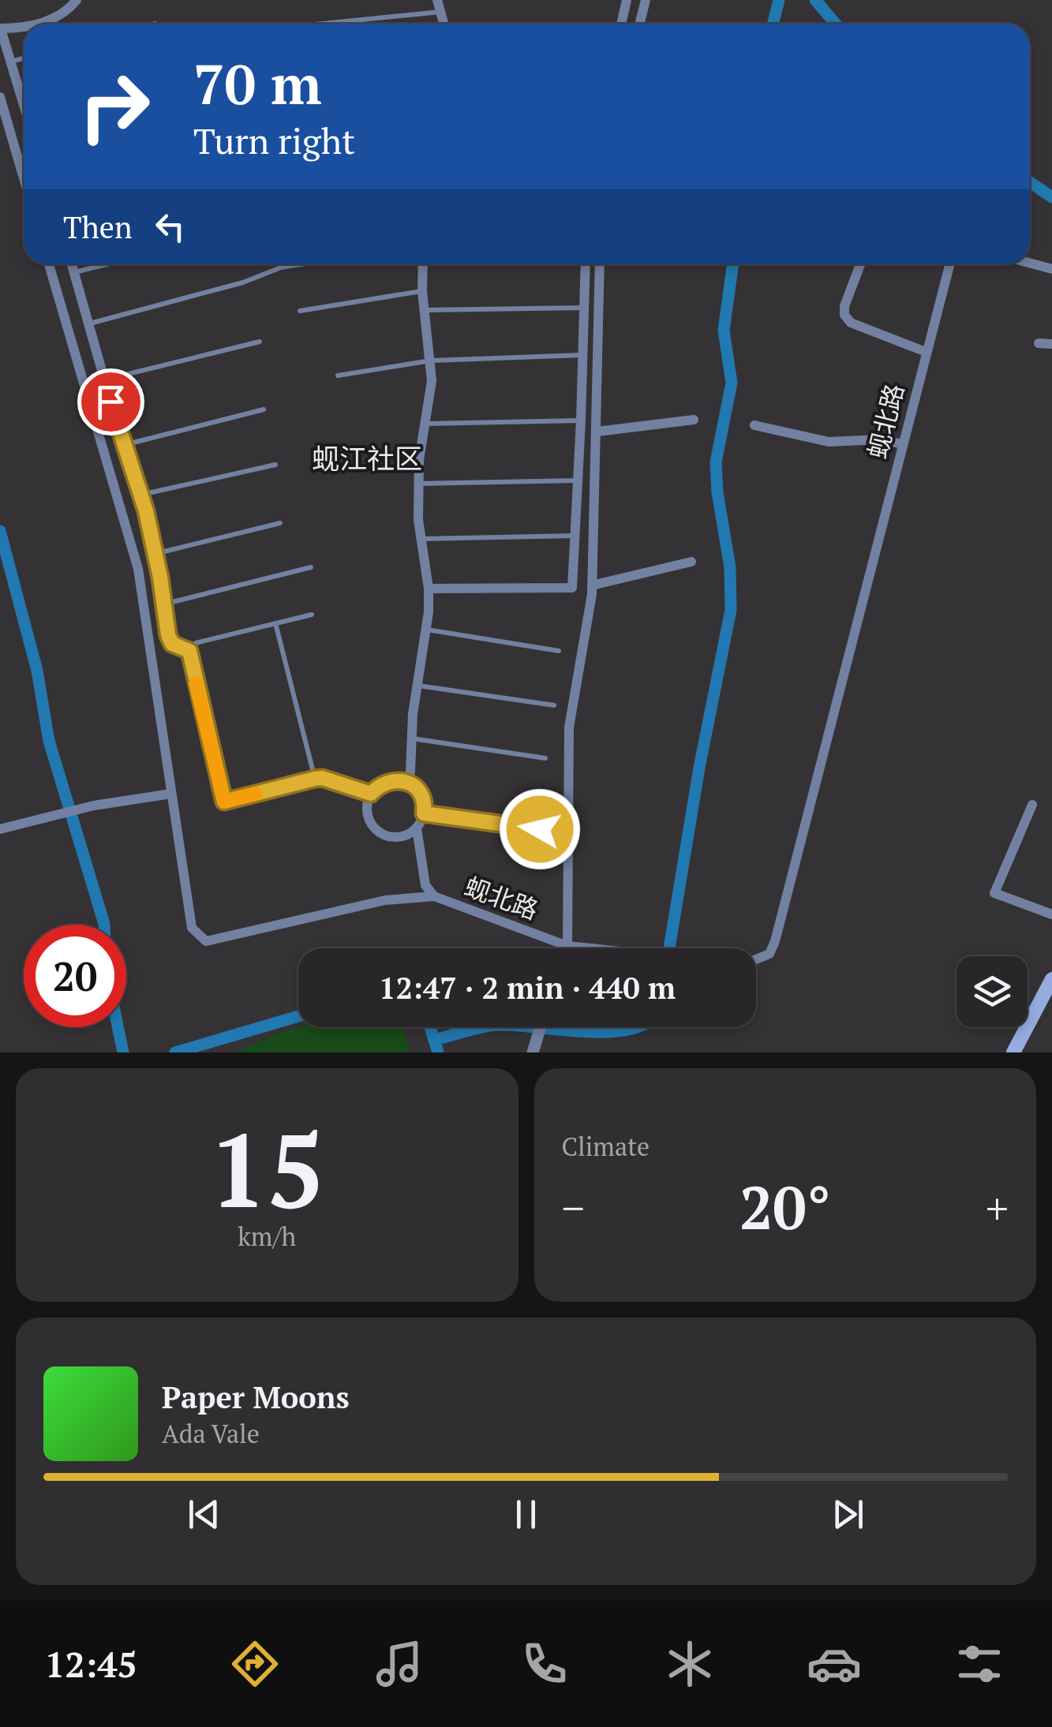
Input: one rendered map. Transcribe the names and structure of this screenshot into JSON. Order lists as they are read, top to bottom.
{
  "streets": {
    "street": ["蚬北路"]
  },
  "districts": ["蚬江社区"],
  "page": {
    "turn": ["70 m", "Turn right"],
    "then": "Then",
    "limit": "20",
    "trip": "12:47 · 2 min · 440 m",
    "tile": [
      ["15", "km/h"],
      "Climate"
    ],
    "heat": ["−", "20°", "+"],
    "song": ["Paper Moons", "Ada Vale"],
    "tabs": "12:45"
  }
}
